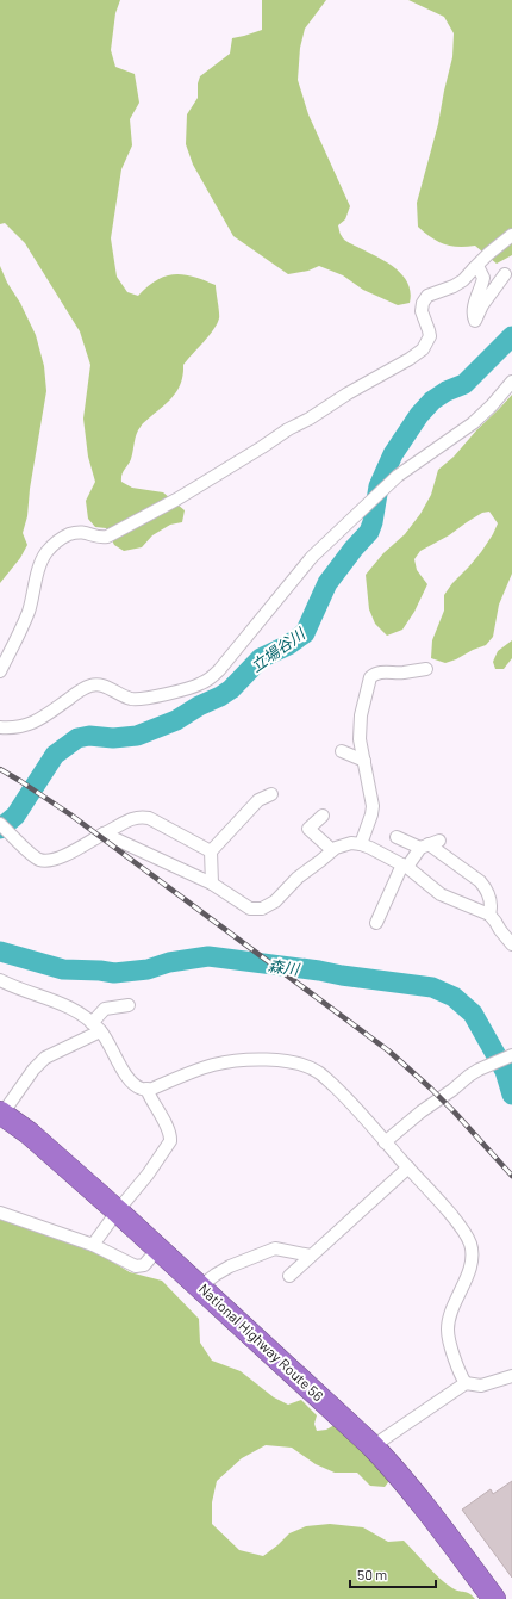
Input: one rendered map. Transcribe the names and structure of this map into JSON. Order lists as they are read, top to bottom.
{
  "streets": {
    "highway": ["National Highway Route 56"]
  },
  "water": ["立場谷川", "森川"],
  "scale_bar": "50 m"
}
